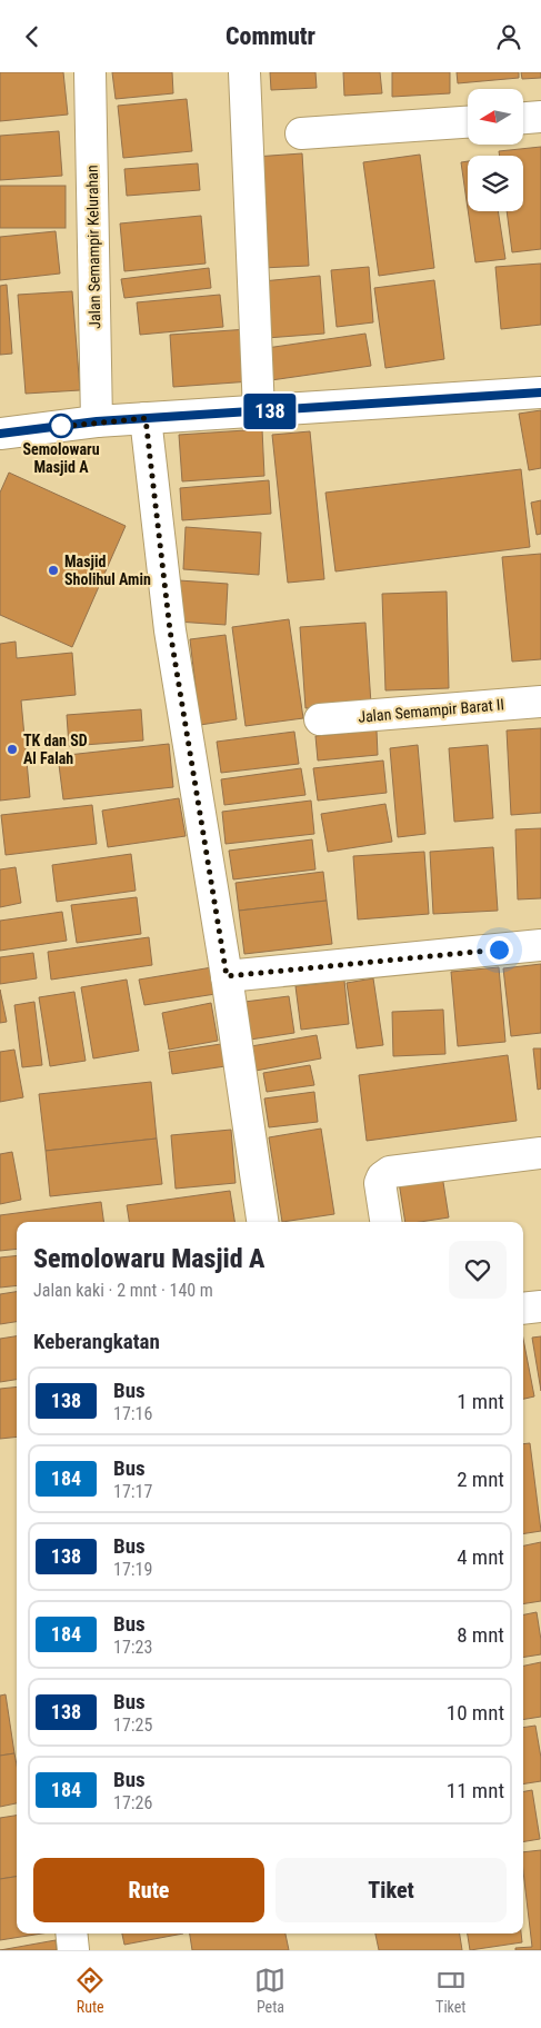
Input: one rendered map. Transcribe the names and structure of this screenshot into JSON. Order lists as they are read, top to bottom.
{
  "streets": {
    "street": ["Jalan Semampir Kelurahan", "Jalan Semampir Barat II"]
  },
  "places": ["Semolowaru Masjid A", "Masjid Sholihul Amin", "TK dan SD Al Falah"],
  "lines": ["bus line 138"],
  "north": "left",
  "page": {
    "header": "Commutr",
    "on_map": "138",
    "heading": [
      ["Semolowaru Masjid A", "Jalan kaki · 2 mnt · 140 m"],
      "Keberangkatan"
    ],
    "list": [
      {
        "mark": "138",
        "name": "Bus",
        "note": "17:16",
        "value": "1 mnt"
      },
      {
        "mark": "184",
        "name": "Bus",
        "note": "17:17",
        "value": "2 mnt"
      },
      {
        "mark": "138",
        "name": "Bus",
        "note": "17:19",
        "value": "4 mnt"
      },
      {
        "mark": "184",
        "name": "Bus",
        "note": "17:23",
        "value": "8 mnt"
      },
      {
        "mark": "138",
        "name": "Bus",
        "note": "17:25",
        "value": "10 mnt"
      },
      {
        "mark": "184",
        "name": "Bus",
        "note": "17:26",
        "value": "11 mnt"
      }
    ],
    "buttons": ["Rute", "Tiket"],
    "tabs": ["Rute", "Peta", "Tiket"]
  }
}
